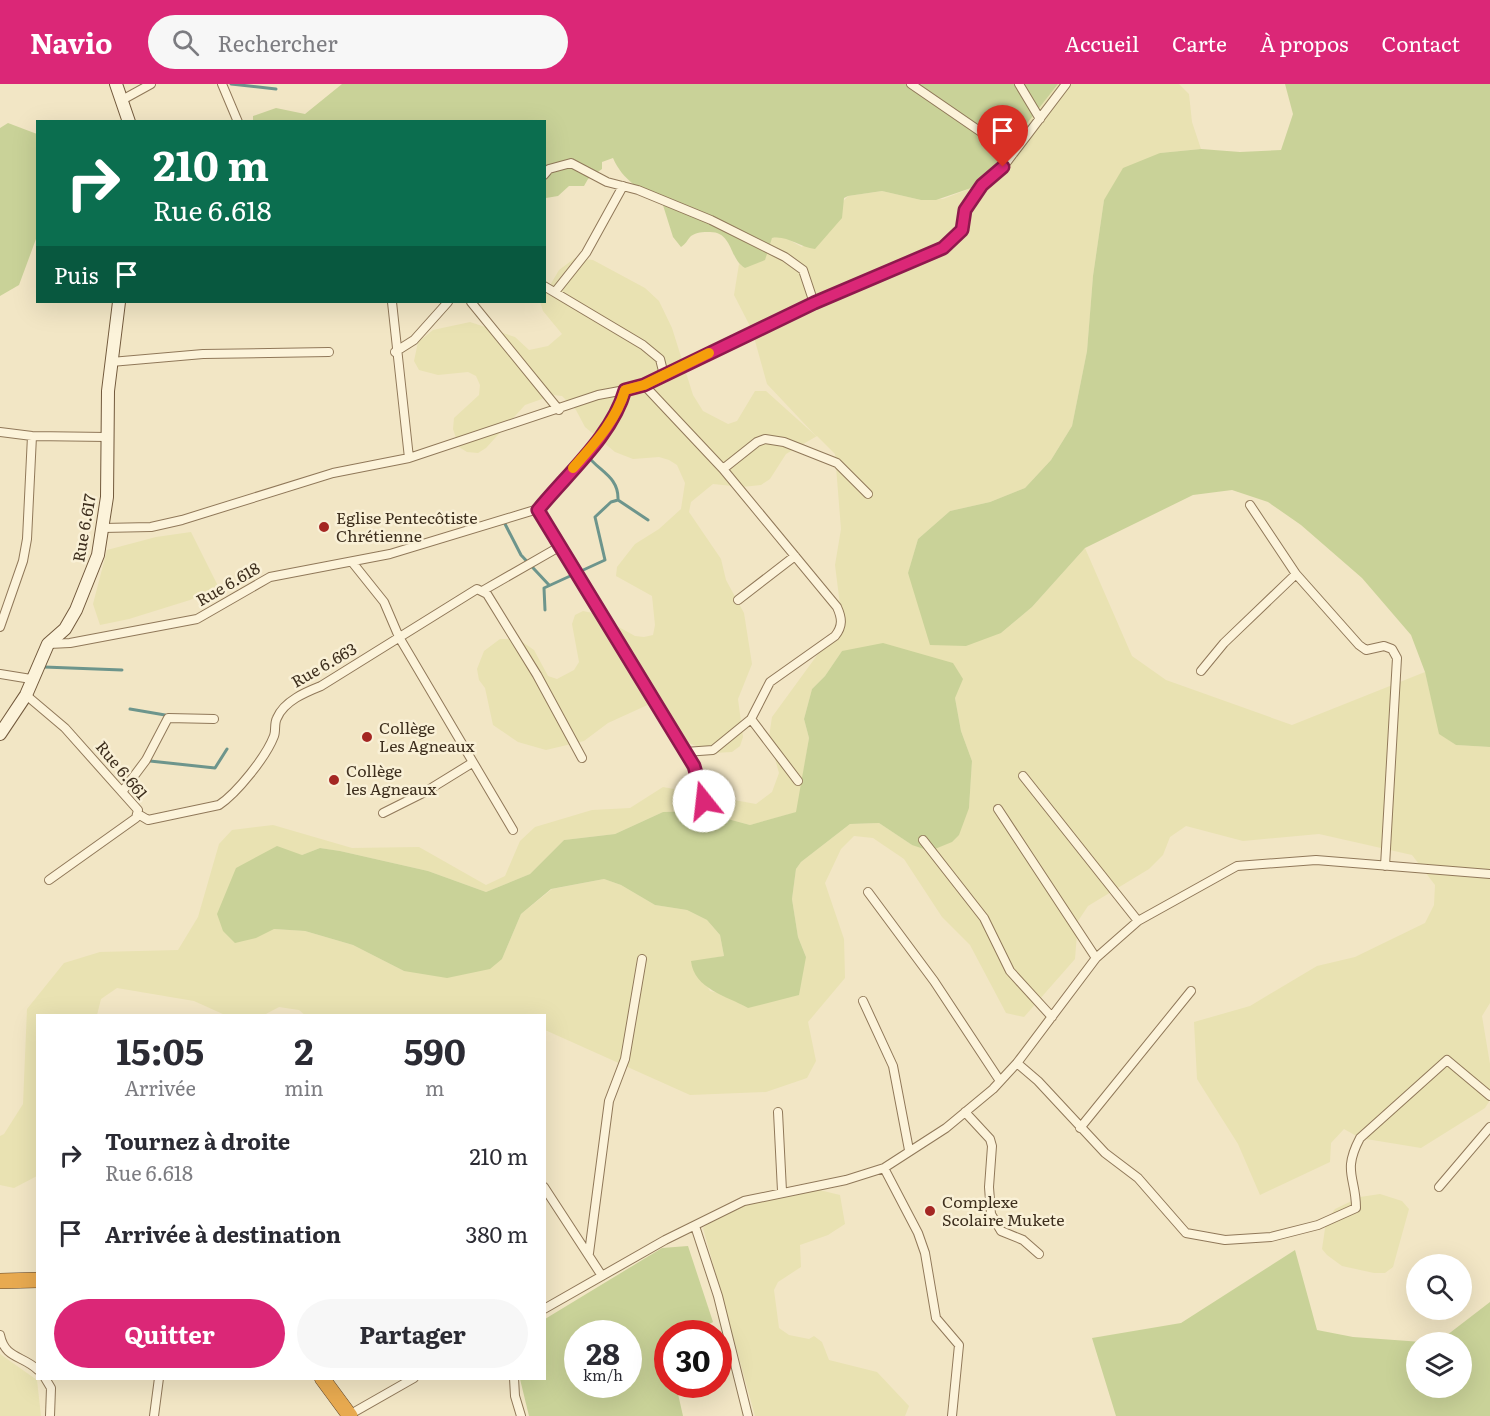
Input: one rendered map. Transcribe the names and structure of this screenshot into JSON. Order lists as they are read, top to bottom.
{
  "streets": {
    "street": [
      "Rue 6.617",
      "Rue 6.618",
      "Rue 6.663",
      "Rue 6.661"
    ]
  },
  "crossings": [
    ["Rue 6.617", "Rue 6.618"],
    ["Rue 6.617", "Rue 6.661"],
    ["Rue 6.663", "Rue 6.661"]
  ],
  "places": [
    "Eglise Pentecôtiste Chrétienne",
    "Collège Les Agneaux",
    "Collège les Agneaux",
    "Complexe Scolaire Mukete"
  ],
  "page": {
    "header": "Navio",
    "search": "Rechercher",
    "nav": [
      "Accueil",
      "Carte",
      "À propos",
      "Contact"
    ],
    "turn": ["210 m", "Rue 6.618"],
    "then": "Puis",
    "eta": [
      "15:05",
      "Arrivée",
      "2",
      "min",
      "590",
      "m"
    ],
    "list": [
      {
        "name": "Tournez à droite",
        "note": "Rue 6.618",
        "value": "210 m"
      },
      {
        "name": "Arrivée à destination",
        "value": "380 m"
      }
    ],
    "buttons": ["Quitter", "Partager"],
    "speed": "28 km/h",
    "limit": "30"
  }
}
